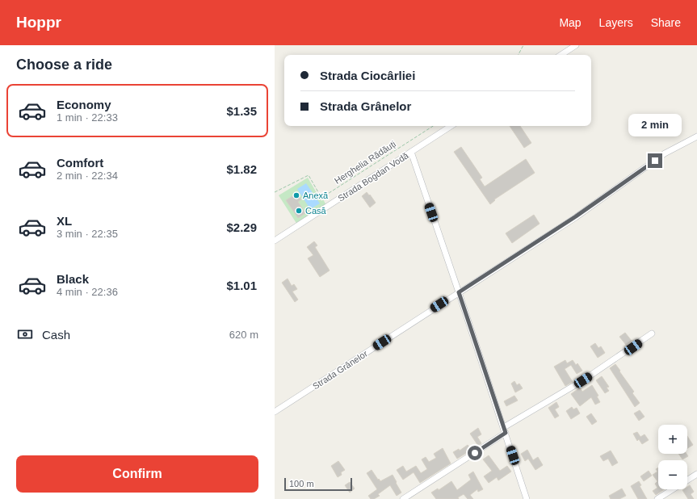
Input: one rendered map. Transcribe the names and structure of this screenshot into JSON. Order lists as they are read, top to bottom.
{
  "streets": {
    "street": ["Strada Bogdan Vodă", "Strada Grânelor"],
    "path": ["Herghelia Rădăuți"]
  },
  "places": ["Anexă", "Casă"],
  "scale_bar": "100 m",
  "page": {
    "header": "Hoppr",
    "nav": ["Map", "Layers", "Share"],
    "heading": "Choose a ride",
    "banner": ["Strada Ciocârliei", "Strada Grânelor"],
    "list": [
      {
        "name": "Economy",
        "note": "1 min · 22:33",
        "value": "$1.35"
      },
      {
        "name": "Comfort",
        "note": "2 min · 22:34",
        "value": "$1.82"
      },
      {
        "name": "XL",
        "note": "3 min · 22:35",
        "value": "$2.29"
      },
      {
        "name": "Black",
        "note": "4 min · 22:36",
        "value": "$1.01"
      }
    ],
    "bubble": "2 min",
    "pay": ["Cash", "620 m"],
    "map_buttons": ["+", "−"],
    "buttons": "Confirm",
    "scale": "100 m"
  }
}
